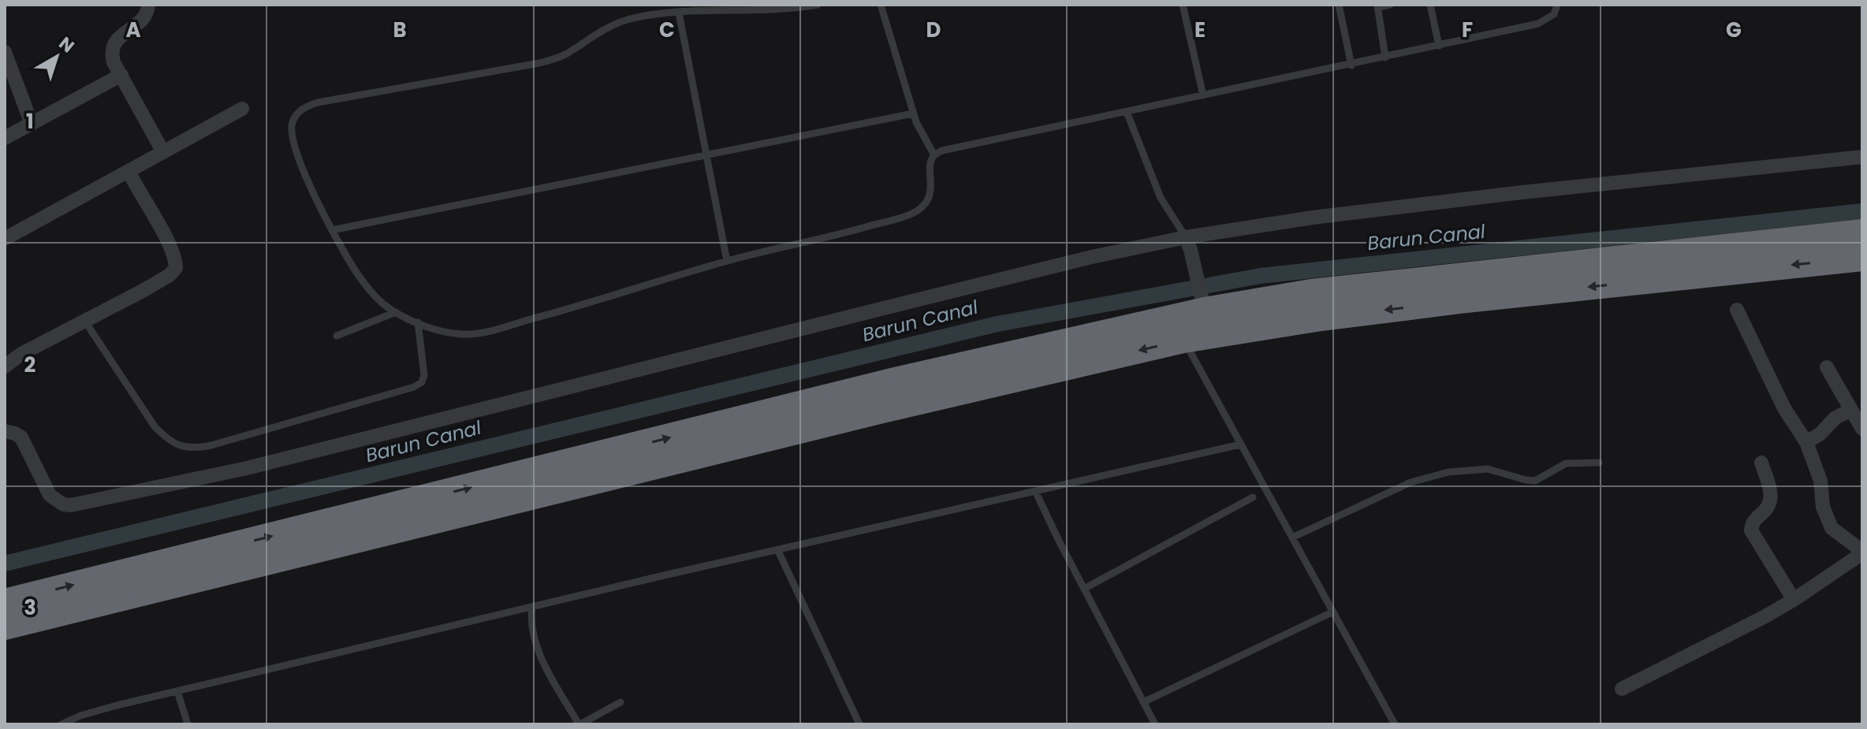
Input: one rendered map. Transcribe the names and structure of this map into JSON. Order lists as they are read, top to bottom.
{
  "water": ["Barun Canal"],
  "north": "top right",
  "grid": {
    "columns": [
      "A",
      "B",
      "C",
      "D",
      "E",
      "F",
      "G"
    ],
    "rows": ["1", "2", "3"]
  }
}
